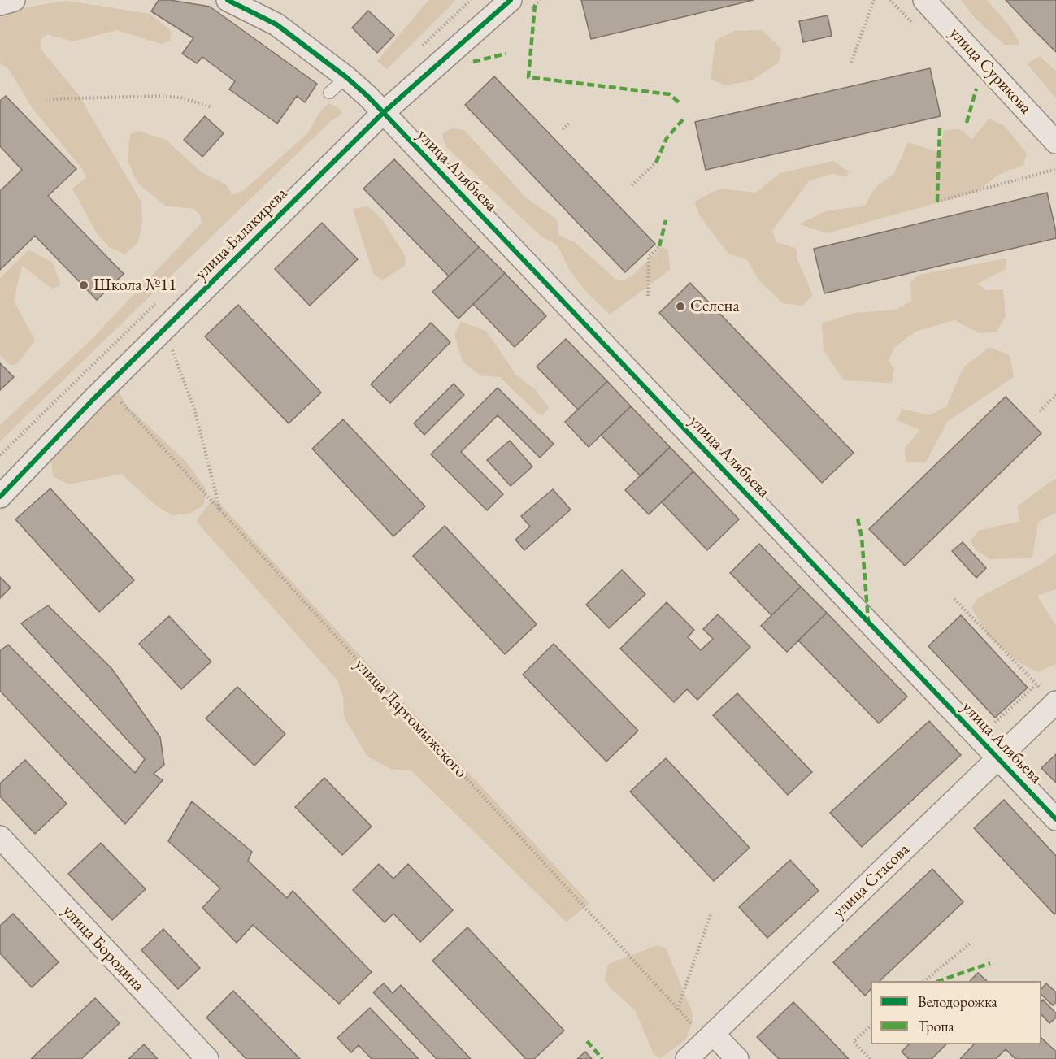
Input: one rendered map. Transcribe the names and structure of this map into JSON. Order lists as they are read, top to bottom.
{
  "streets": {
    "street": [
      "улица Сурикова",
      "улица Алябьева",
      "улица Балакирева",
      "улица Стасова",
      "улица Бородина"
    ],
    "path": ["улица Даргомыжского"]
  },
  "crossings": [
    ["улица Алябьева", "улица Балакирева"],
    ["улица Алябьева", "улица Стасова"],
    ["улица Балакирева", "улица Даргомыжского"],
    ["улица Даргомыжского", "улица Стасова"]
  ],
  "places": ["Школа №11", "Селена"],
  "legend": ["Велодорожка", "Тропа"]
}
